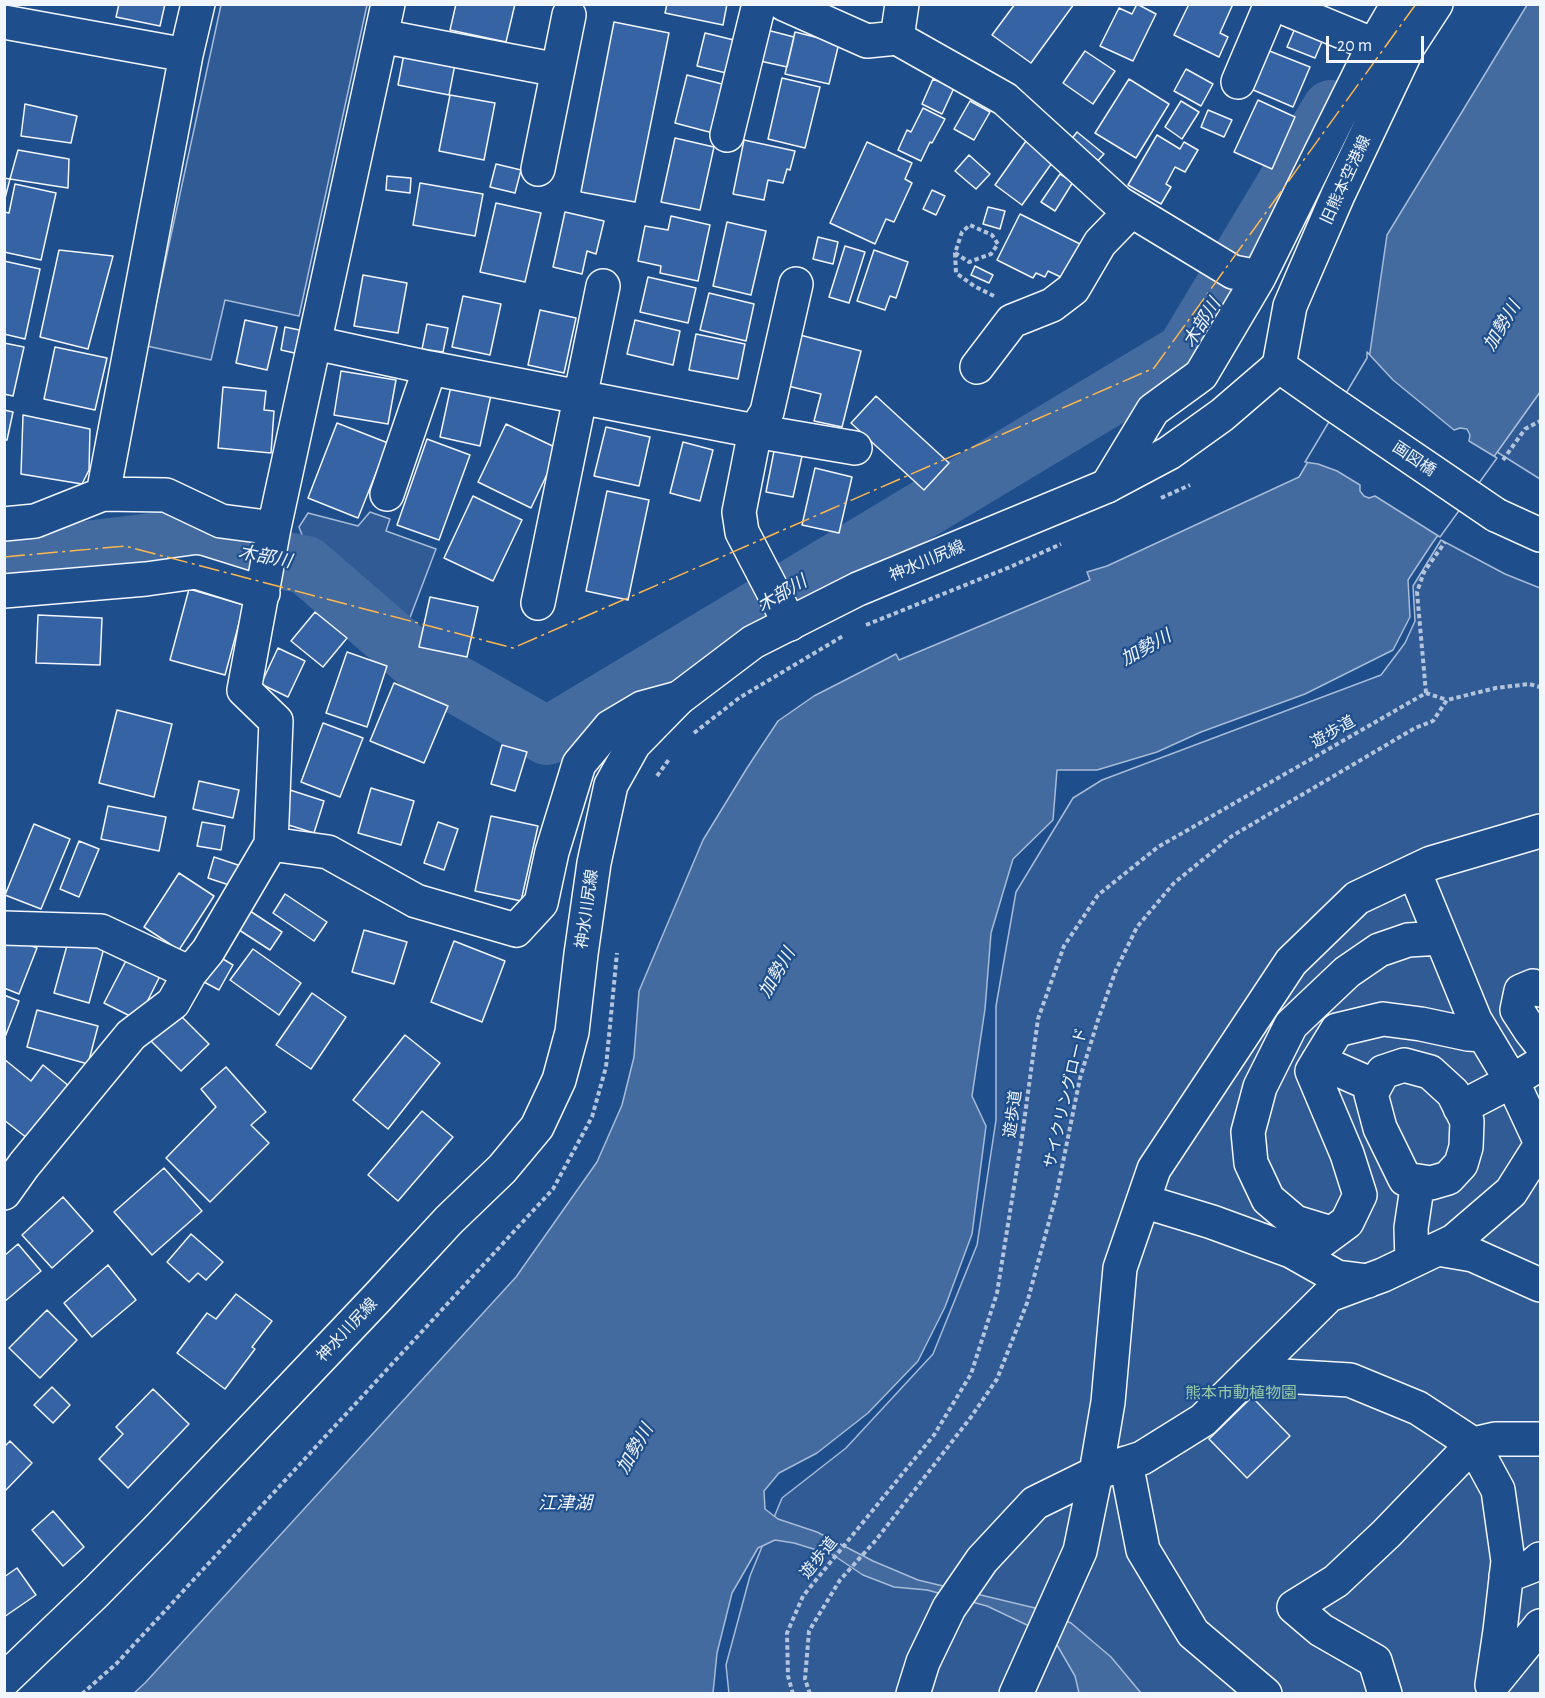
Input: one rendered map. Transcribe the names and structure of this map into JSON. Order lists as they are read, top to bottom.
{
  "streets": {
    "street": ["旧熊本空港線", "画図橋", "神水川尻線"],
    "path": ["遊歩道", "サイクリングロード"]
  },
  "crossings": [
    ["旧熊本空港線", "画図橋"],
    ["旧熊本空港線", "神水川尻線"],
    ["画図橋", "神水川尻線"]
  ],
  "water": ["木部川", "加勢川", "江津湖"],
  "parks": ["熊本市動植物園"],
  "scale_bar": "20 m"
}
